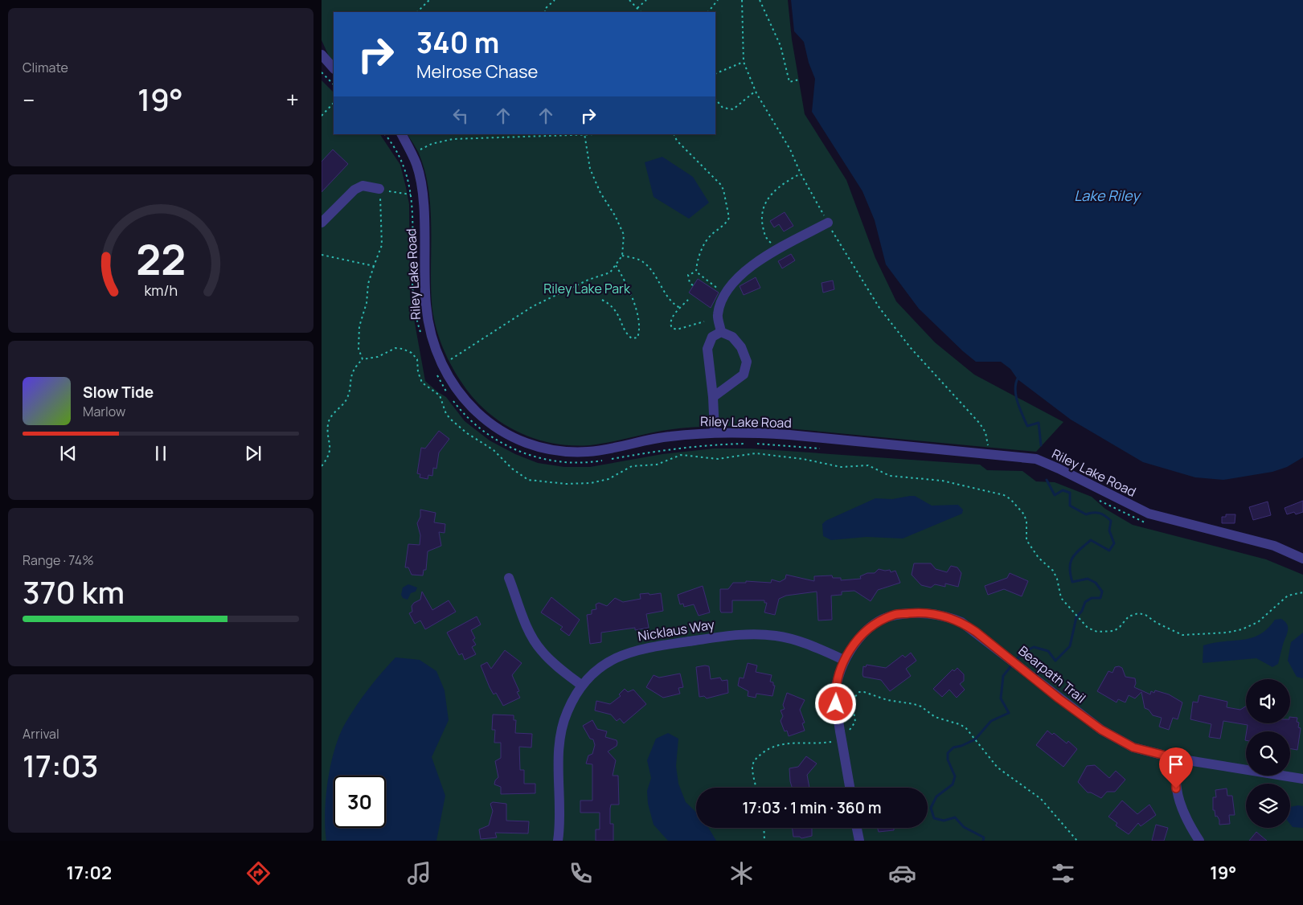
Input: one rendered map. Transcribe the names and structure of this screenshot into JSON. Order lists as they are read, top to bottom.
{
  "streets": {
    "street": ["Riley Lake Road", "Nicklaus Way", "Bearpath Trail"]
  },
  "crossings": [
    ["Nicklaus Way", "Bearpath Trail"]
  ],
  "water": ["Lake Riley"],
  "parks": ["Riley Lake Park"],
  "page": {
    "tile": [
      "Climate",
      ["Range · 74%", "370 km"],
      ["Arrival", "17:03"]
    ],
    "turn": ["340 m", "Melrose Chase"],
    "heat": ["−", "19°", "+"],
    "song": ["Slow Tide", "Marlow"],
    "limit": "30",
    "trip": "17:03 · 1 min · 360 m",
    "tabs": ["17:02", "19°"],
    "gauge": ["22", "km/h"]
  }
}
